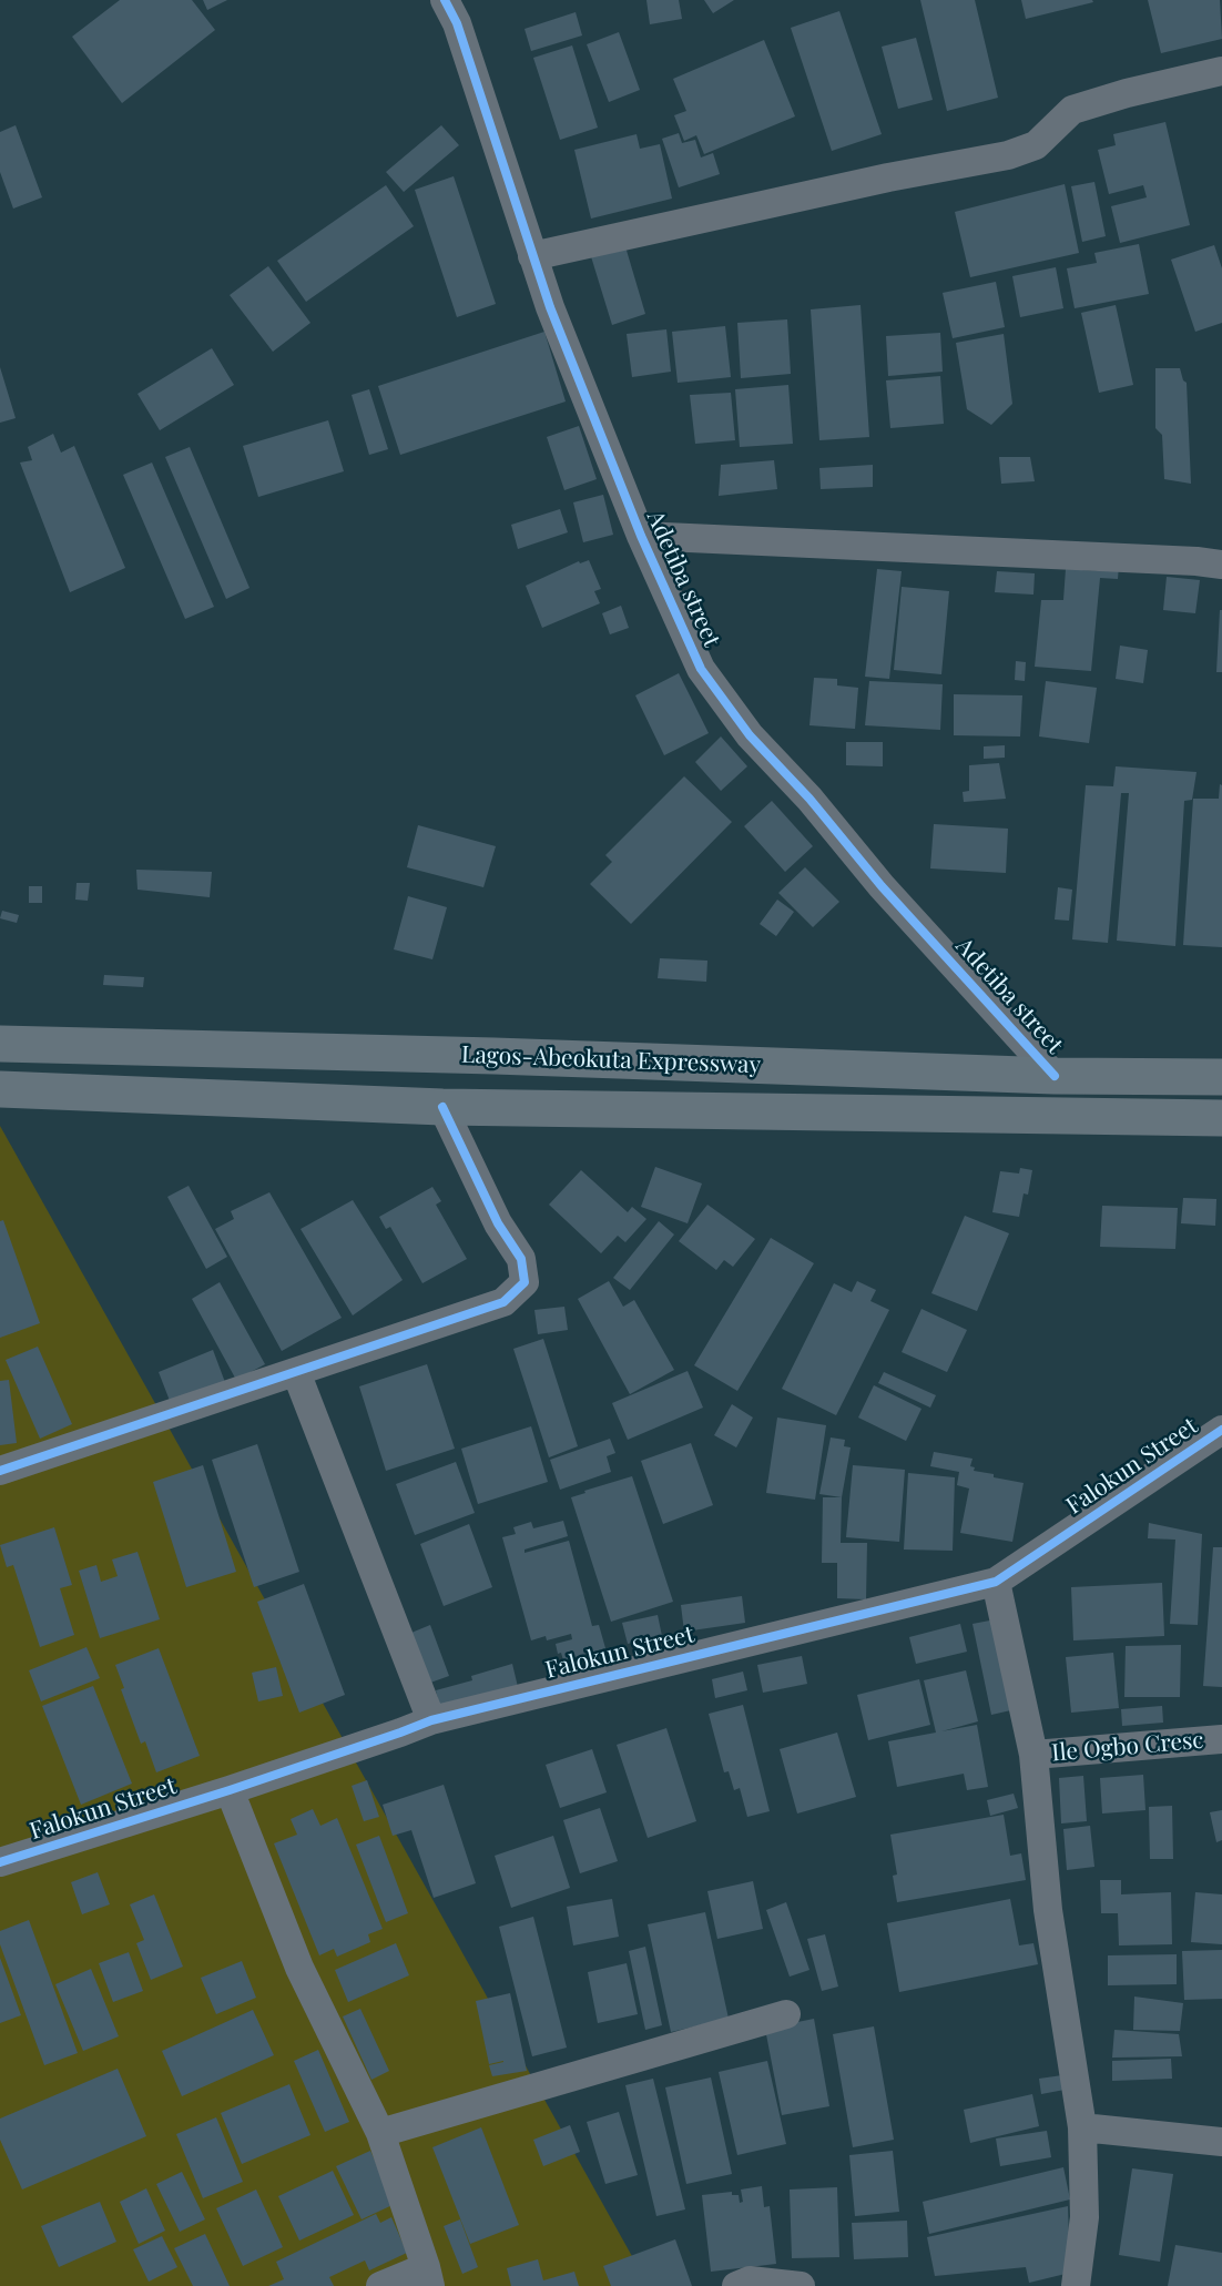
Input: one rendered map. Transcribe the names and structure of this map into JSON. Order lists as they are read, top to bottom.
{
  "streets": {
    "highway": ["Lagos-Abeokuta Expressway"],
    "street": ["Adetiba street", "Falokun Street", "Ile Ogbo Cresc"]
  },
  "crossings": [
    ["Adetiba street", "Lagos-Abeokuta Expressway"]
  ]
}
